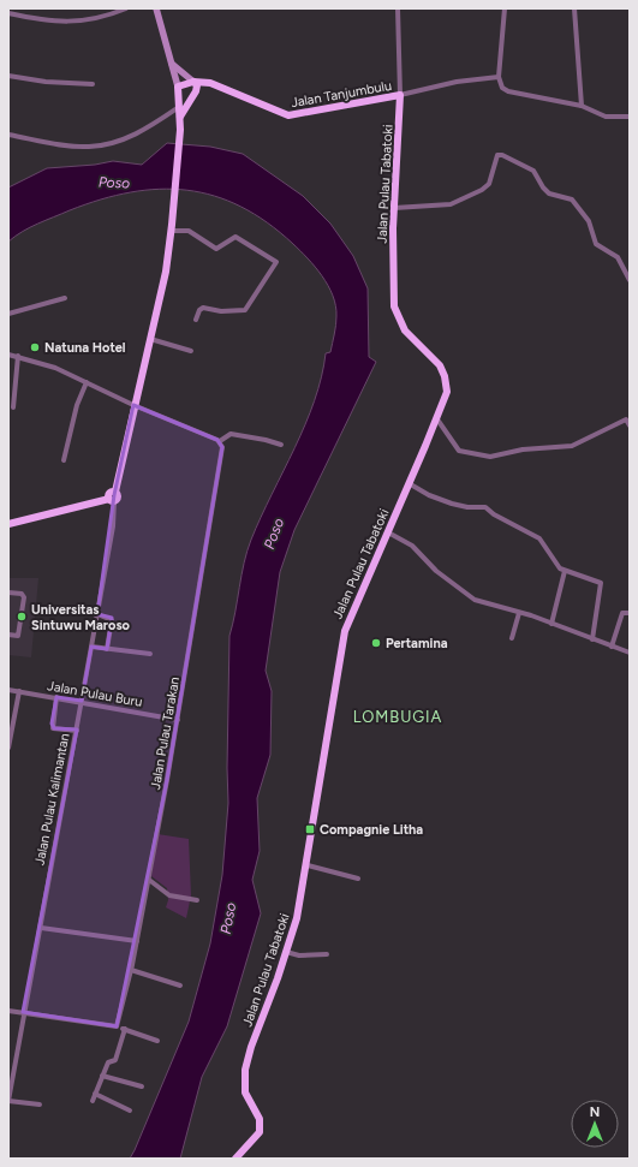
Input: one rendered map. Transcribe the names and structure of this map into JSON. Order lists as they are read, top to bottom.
{
  "streets": {
    "highway": ["Jalan Tanjumbulu", "Jalan Pulau Tabatoki"],
    "street": ["Jalan Pulau Buru", "Jalan Pulau Tarakan", "Jalan Pulau Kalimantan"]
  },
  "crossings": [
    ["Jalan Tanjumbulu", "Jalan Pulau Tabatoki"],
    ["Jalan Pulau Buru", "Jalan Pulau Tarakan"],
    ["Jalan Pulau Buru", "Jalan Pulau Kalimantan"]
  ],
  "districts": ["LOMBUGIA"],
  "water": ["Poso"],
  "places": {
    "other": ["Natuna Hotel", "Universitas Sintuwu Maroso", "Pertamina"],
    "transit": ["Compagnie Litha"]
  },
  "north": "top"
}
